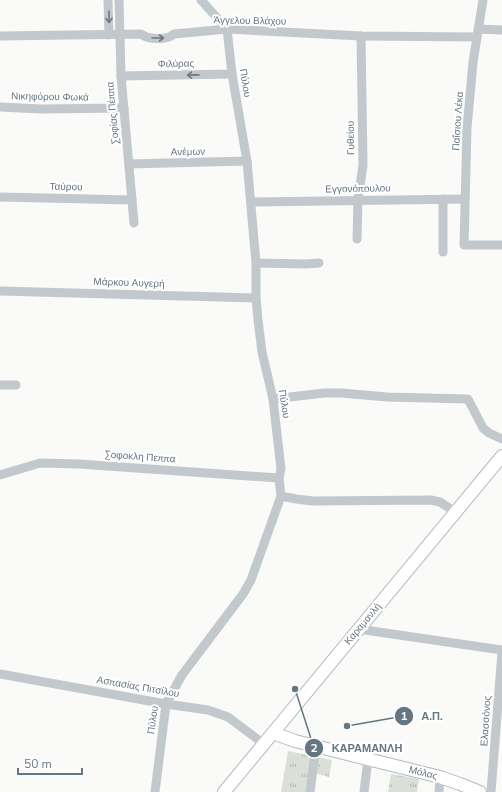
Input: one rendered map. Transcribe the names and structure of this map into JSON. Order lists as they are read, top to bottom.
{
  "streets": {
    "main road": ["Καραμανλή", "Μόλας"],
    "street": [
      "Άγγελου Βλάχου",
      "Φιλύρας",
      "Πύλου",
      "Νικηφόρου Φωκά",
      "Σοφίας Πέππα",
      "Παΐσιου Λέκα",
      "Γυθείου",
      "Ανέμων",
      "Ταύρου",
      "Εγγονόπουλου",
      "Μάρκου Αυγερή",
      "Σοφοκλη Πεππα",
      "Ασπασίας Πιτσίλου",
      "Ελασσόνος"
    ]
  },
  "crossings": [
    ["Άγγελου Βλάχου", "Πύλου"],
    ["Άγγελου Βλάχου", "Σοφίας Πέππα"],
    ["Άγγελου Βλάχου", "Παΐσιου Λέκα"],
    ["Άγγελου Βλάχου", "Γυθείου"],
    ["Φιλύρας", "Πύλου"],
    ["Φιλύρας", "Σοφίας Πέππα"],
    ["Πύλου", "Ανέμων"],
    ["Πύλου", "Εγγονόπουλου"],
    ["Πύλου", "Μάρκου Αυγερή"],
    ["Πύλου", "Σοφοκλη Πεππα"],
    ["Πύλου", "Ασπασίας Πιτσίλου"],
    ["Νικηφόρου Φωκά", "Σοφίας Πέππα"],
    ["Σοφίας Πέππα", "Ανέμων"],
    ["Σοφίας Πέππα", "Ταύρου"],
    ["Παΐσιου Λέκα", "Εγγονόπουλου"],
    ["Γυθείου", "Εγγονόπουλου"],
    ["Καραμανλή", "Ασπασίας Πιτσίλου"],
    ["Καραμανλή", "Μόλας"]
  ],
  "one_way": ["Φιλύρας"],
  "places": ["ΚΑΡΑΜΑΝΛΗ", "Α.Π."],
  "scale_bar": "50 m"
}
